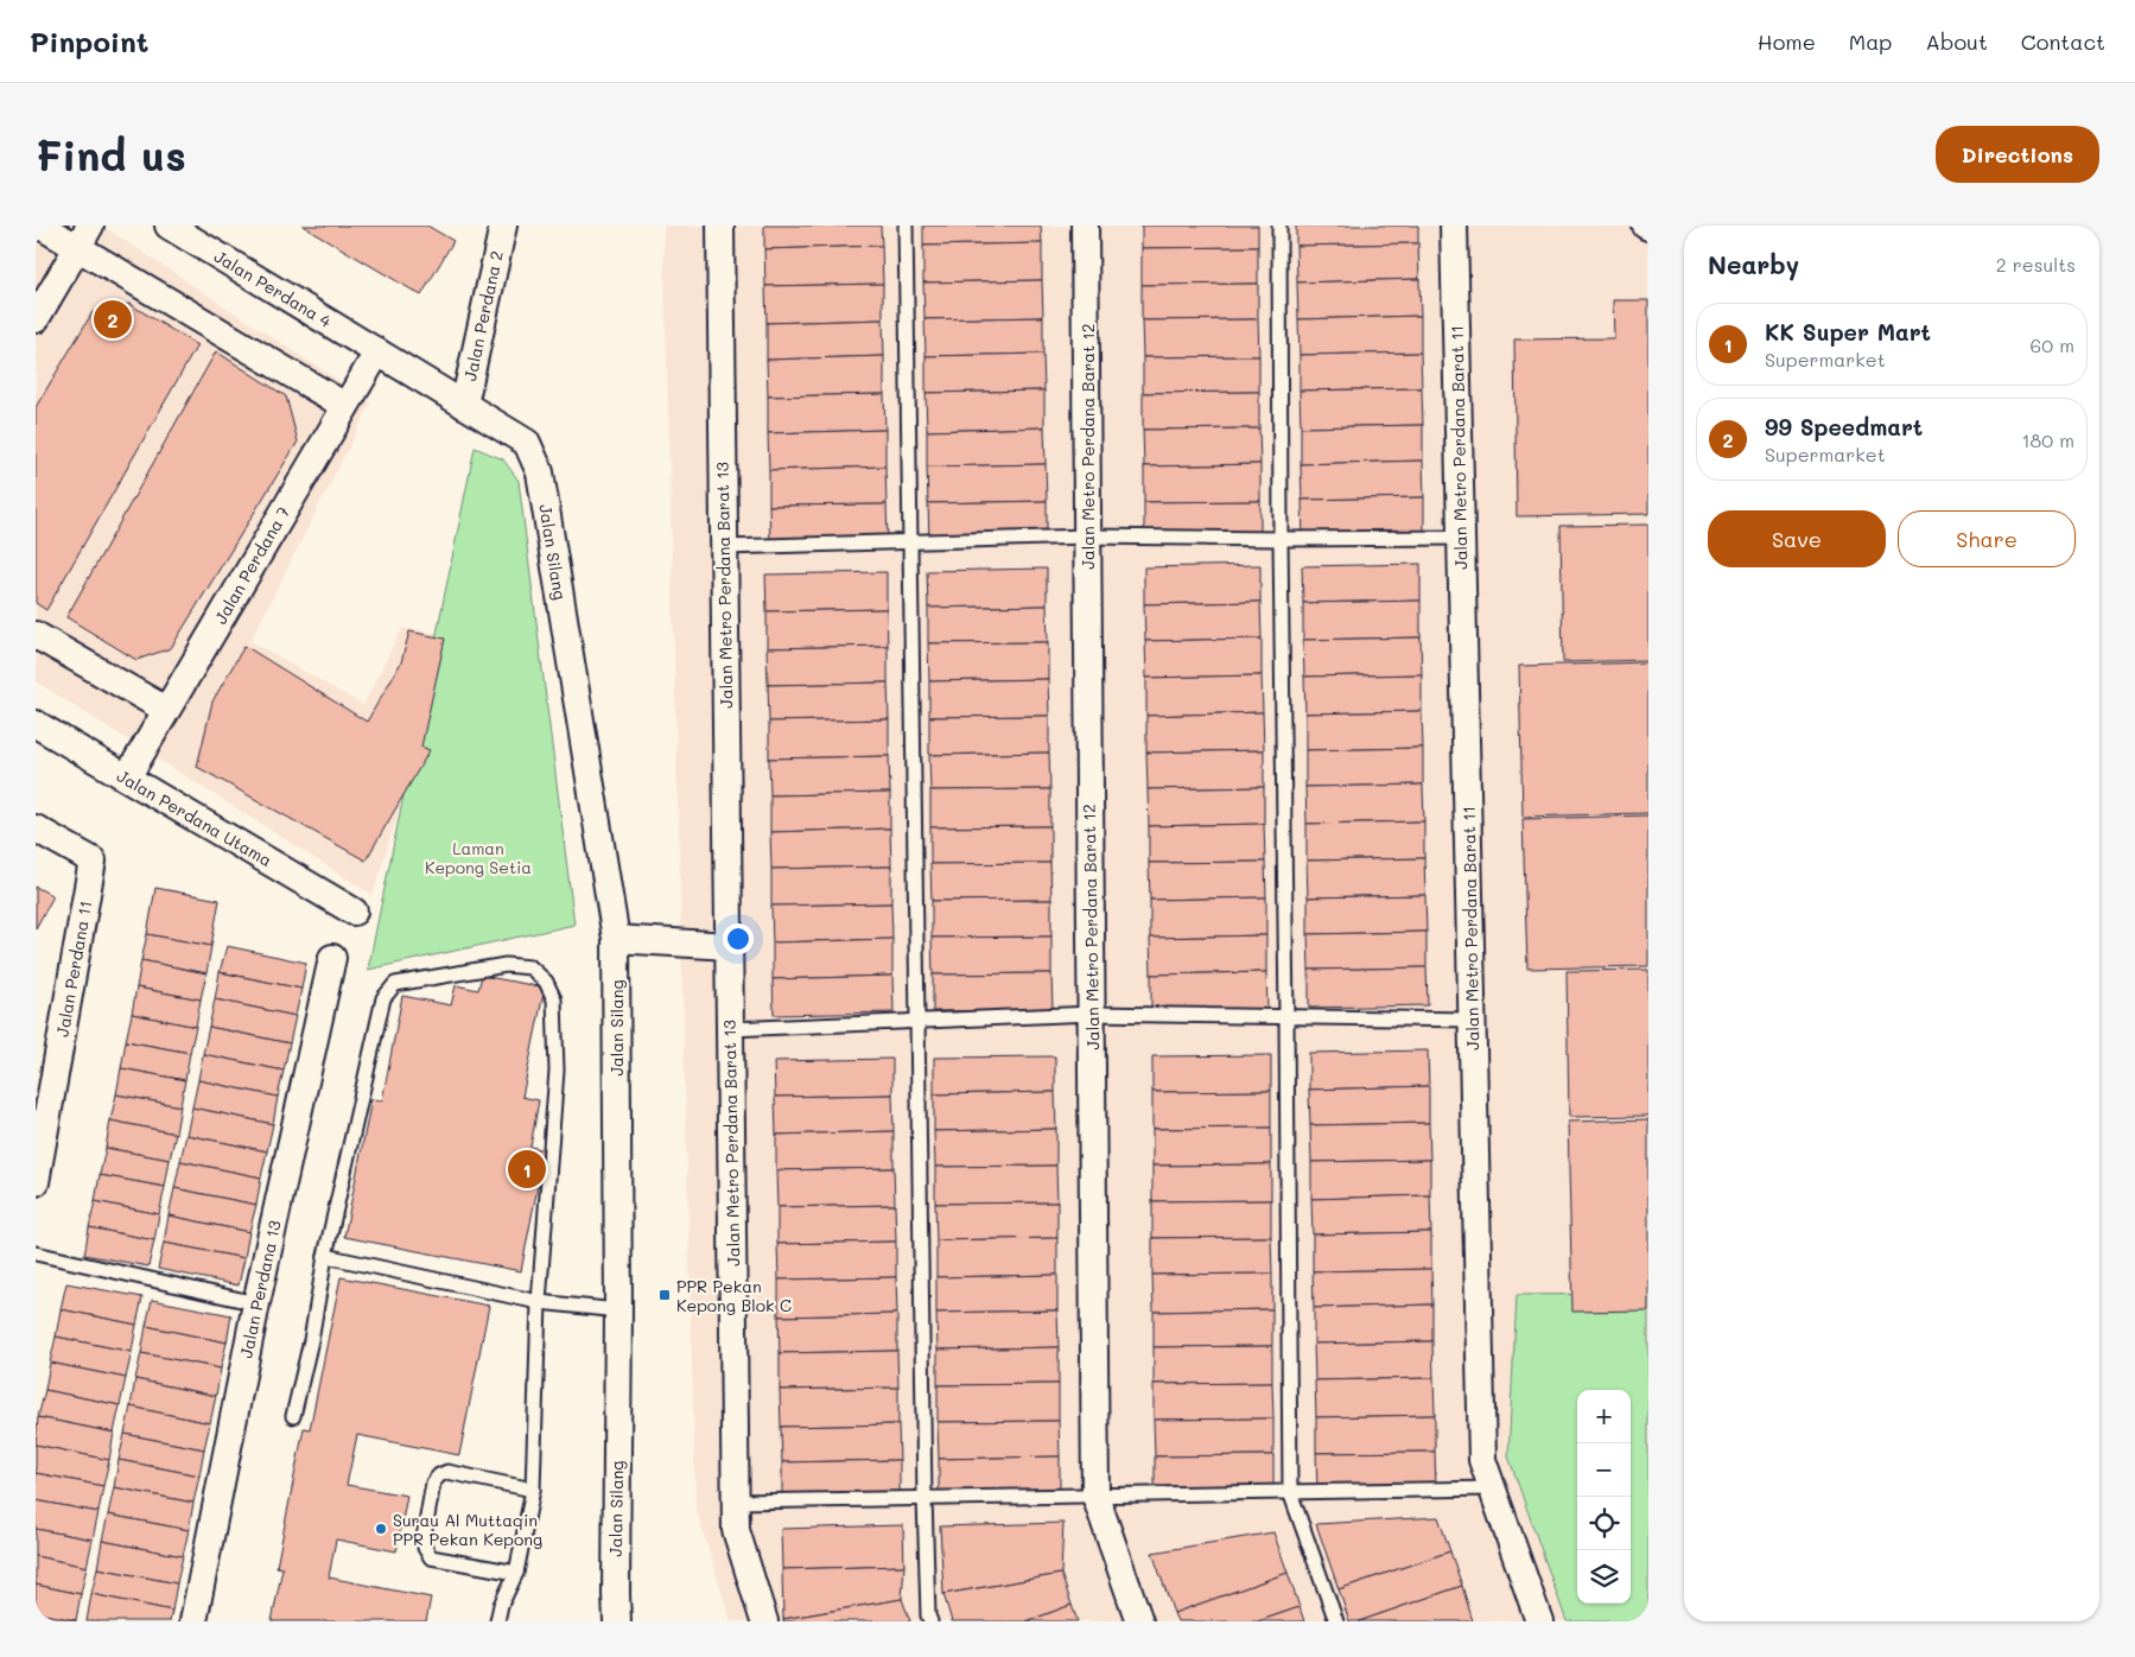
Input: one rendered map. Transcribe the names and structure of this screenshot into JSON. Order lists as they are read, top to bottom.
{
  "streets": {
    "street": [
      "Jalan Perdana 4",
      "Jalan Perdana 2",
      "Jalan Metro Perdana Barat 12",
      "Jalan Metro Perdana Barat 11",
      "Jalan Silang",
      "Jalan Perdana 7",
      "Jalan Metro Perdana Barat 13",
      "Jalan Perdana Utama",
      "Jalan Perdana 11",
      "Jalan Perdana 13"
    ]
  },
  "crossings": [
    ["Jalan Perdana 4", "Jalan Perdana 2"],
    ["Jalan Perdana 4", "Jalan Silang"],
    ["Jalan Perdana 4", "Jalan Perdana 7"],
    ["Jalan Perdana 7", "Jalan Perdana Utama"]
  ],
  "parks": ["Laman Kepong Setia"],
  "places": {
    "transit": ["PPR Pekan Kepong Blok C"],
    "other": ["Surau Al Muttaqin PPR Pekan Kepong"]
  },
  "page": {
    "header": "Pinpoint",
    "nav": [
      "Home",
      "Map",
      "About",
      "Contact"
    ],
    "buttons": [
      "Directions",
      ["Save", "Share"]
    ],
    "title": "Find us",
    "heading": ["Nearby", "2 results"],
    "pins": ["2", "1"],
    "list": [
      {
        "mark": "1",
        "name": "KK Super Mart",
        "note": "Supermarket",
        "value": "60 m"
      },
      {
        "mark": "2",
        "name": "99 Speedmart",
        "note": "Supermarket",
        "value": "180 m"
      }
    ],
    "map_buttons": ["+", "−"]
  }
}
